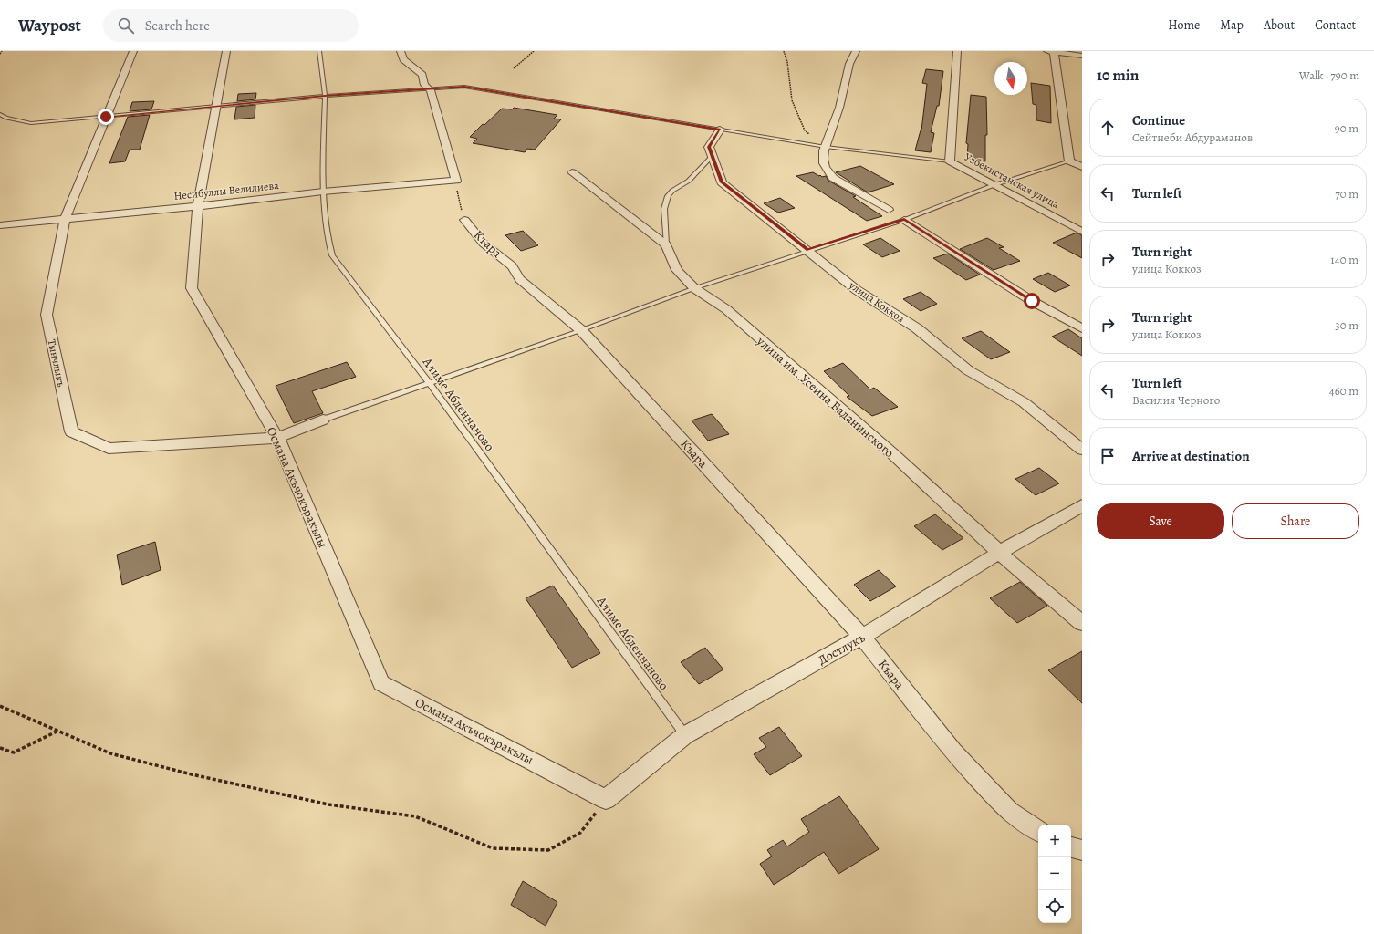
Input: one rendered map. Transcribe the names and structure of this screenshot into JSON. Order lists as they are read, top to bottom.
{
  "streets": {
    "street": [
      "Узбекистанская улица",
      "Несибуллы Велилиева",
      "Къара",
      "улица Коккоз",
      "Тынчлыкъ",
      "улица им. Усеина Баданинского",
      "Османа Акъчокъракълы",
      "Достлукъ"
    ],
    "lane": ["Алиме Абденнаново"]
  },
  "crossings": [
    ["Несибуллы Велилиева", "Къара"],
    ["Несибуллы Велилиева", "Тынчлыкъ"],
    ["Несибуллы Велилиева", "Алиме Абденнаново"],
    ["Несибуллы Велилиева", "Османа Акъчокъракълы"],
    ["Къара", "Достлукъ"],
    ["Тынчлыкъ", "Османа Акъчокъракълы"],
    ["улица им. Усеина Баданинского", "Достлукъ"],
    ["Алиме Абденнаново", "Достлукъ"],
    ["Османа Акъчокъракълы", "Достлукъ"]
  ],
  "north": "bottom",
  "page": {
    "header": "Waypost",
    "search": "Search here",
    "nav": [
      "Home",
      "Map",
      "About",
      "Contact"
    ],
    "heading": ["10 min", "Walk · 790 m"],
    "list": [
      ["Continue", "Сейтнеби Абдураманов", "90 m"],
      ["Turn left", "70 m"],
      ["Turn right", "улица Коккоз", "140 m"],
      ["Turn right", "улица Коккоз", "30 m"],
      ["Turn left", "Василия Черного", "460 m"],
      "Arrive at destination"
    ],
    "buttons": ["Save", "Share"],
    "map_buttons": ["+", "−"]
  }
}
